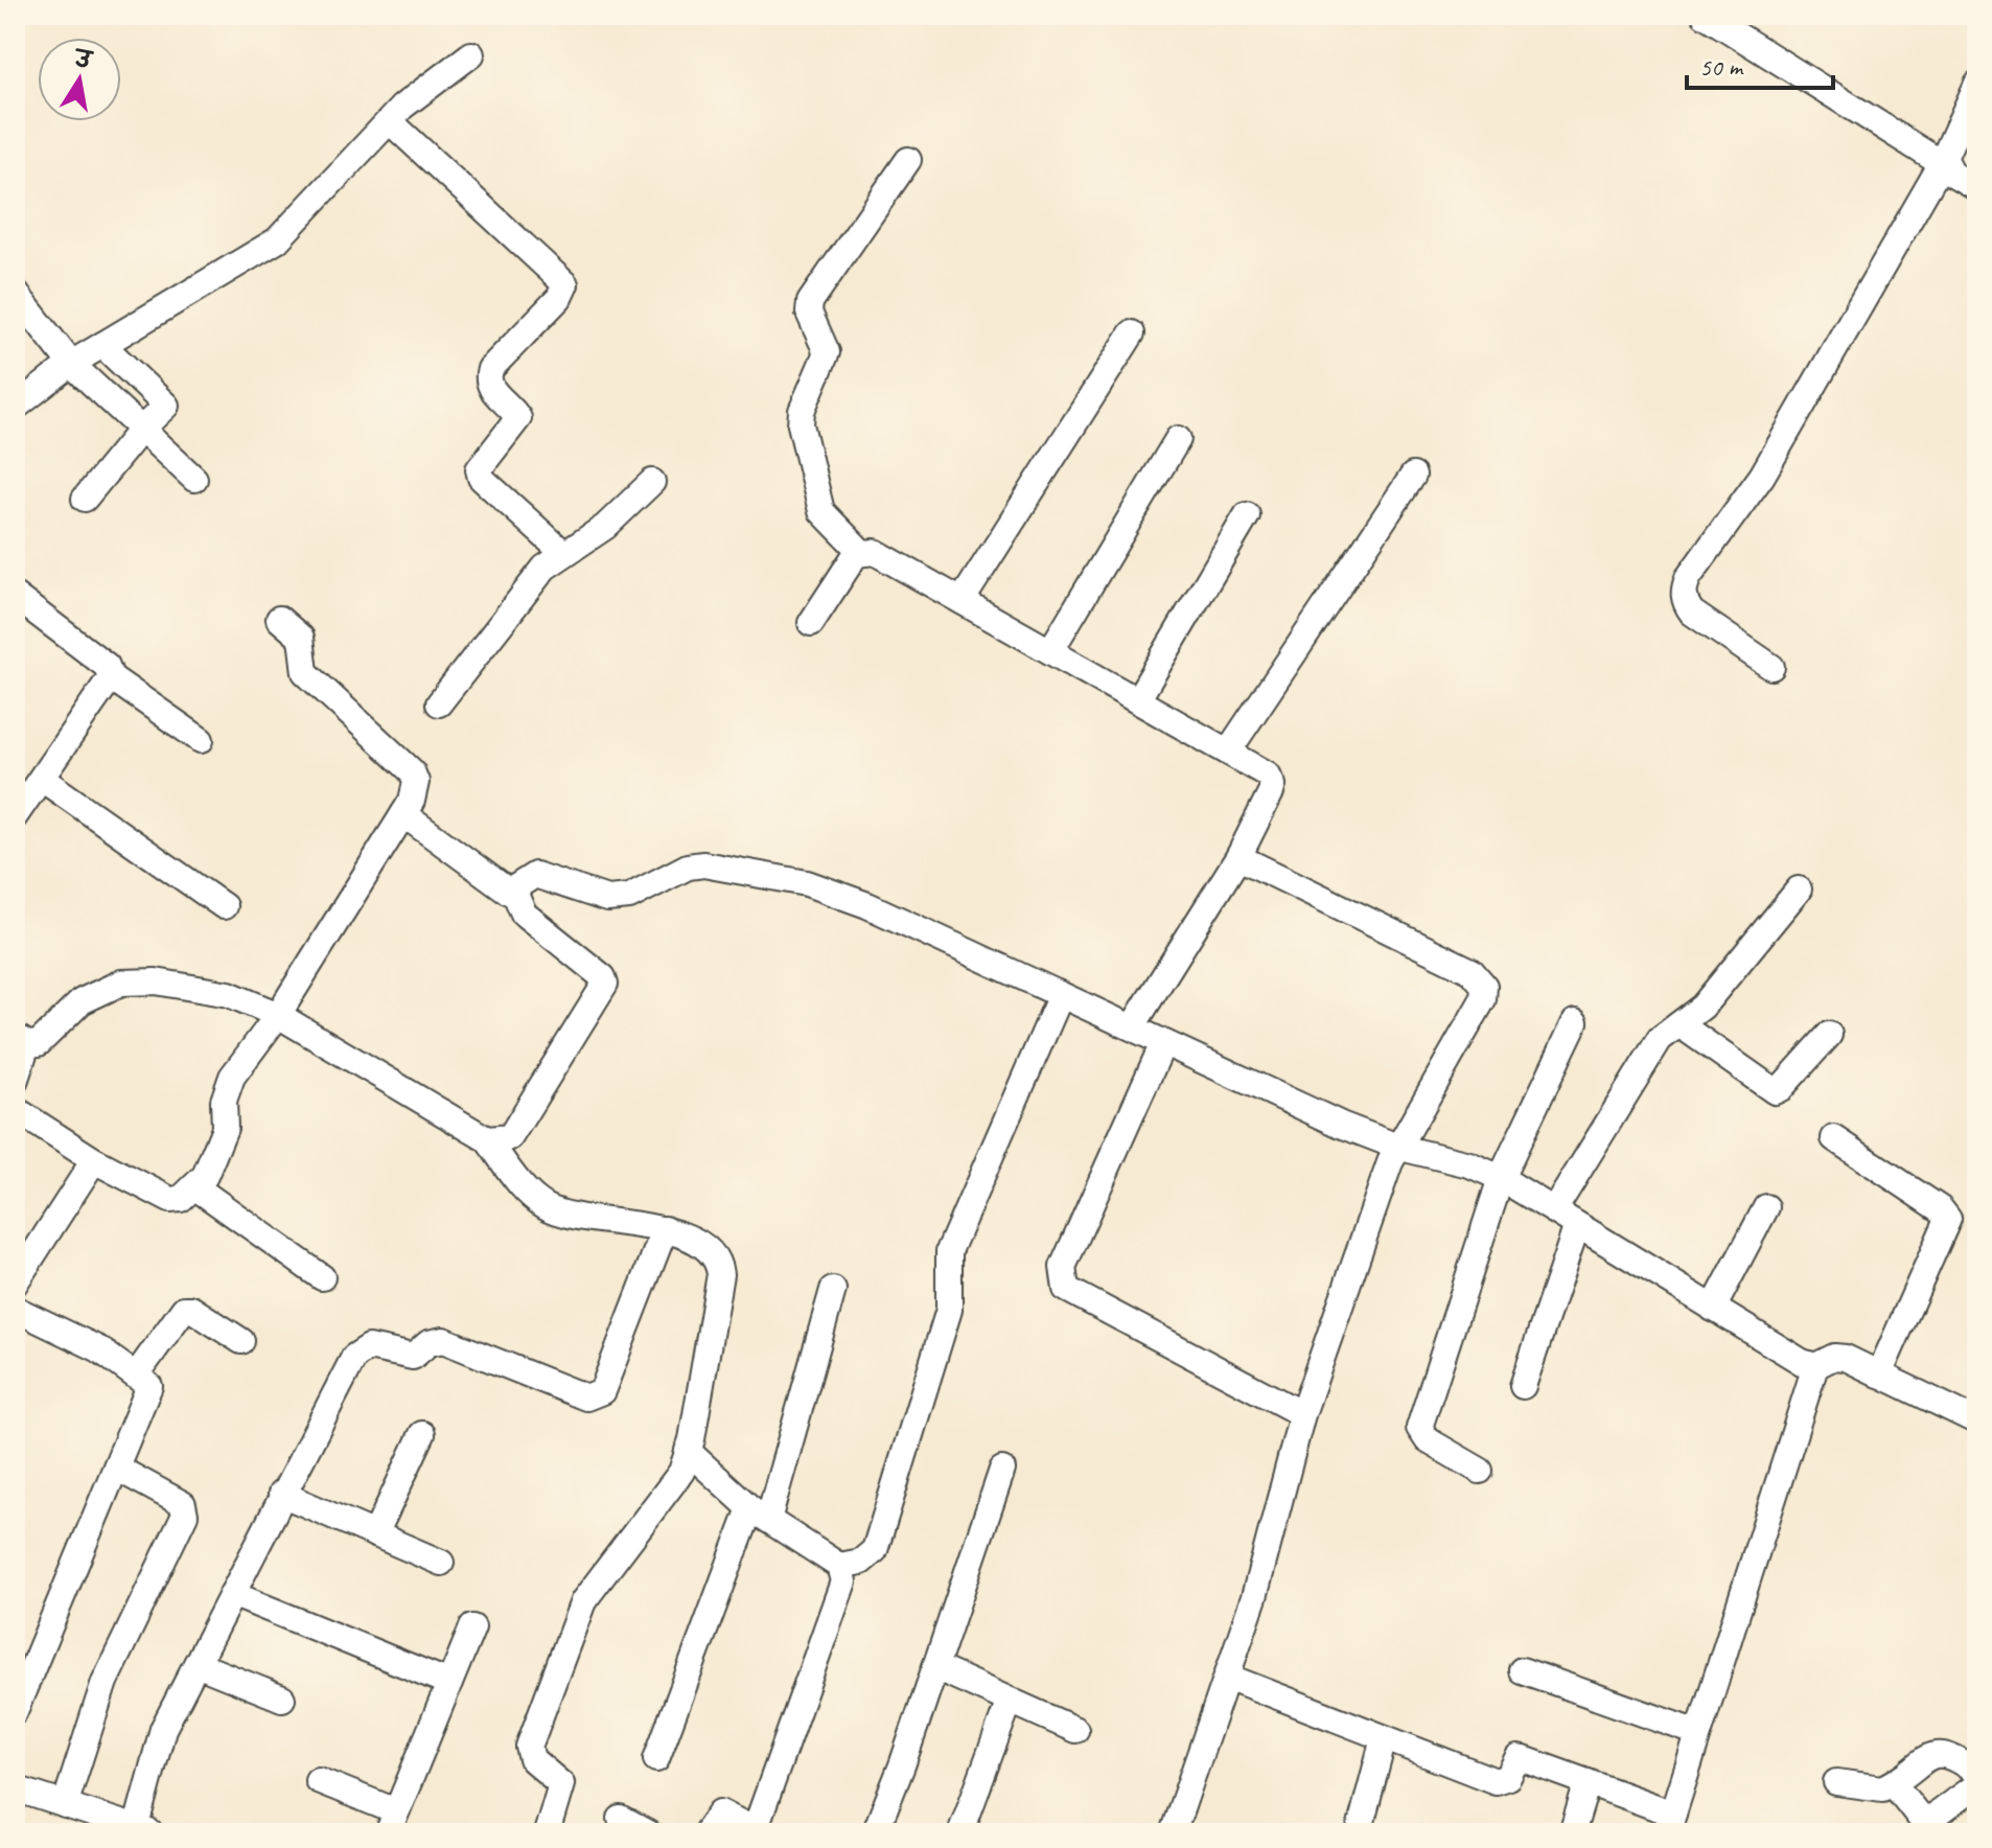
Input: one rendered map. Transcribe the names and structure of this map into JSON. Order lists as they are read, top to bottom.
{
  "scale_bar": "50 m",
  "north": "top"
}
